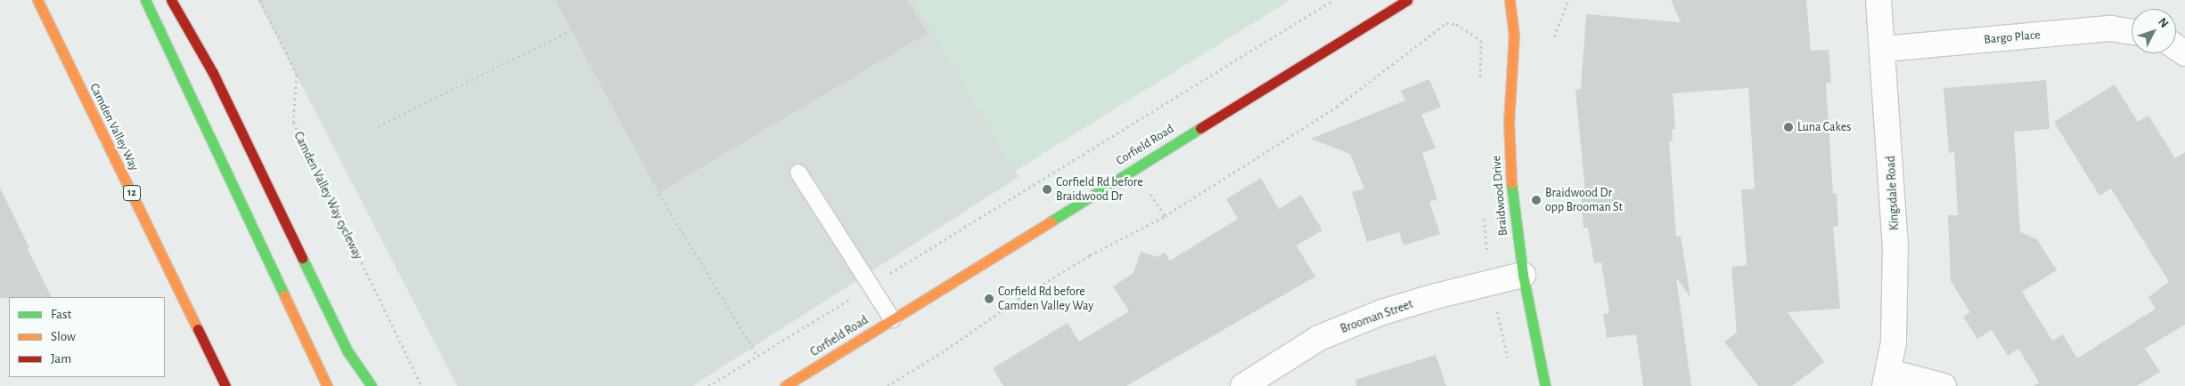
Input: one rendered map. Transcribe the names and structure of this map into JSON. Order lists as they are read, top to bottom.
{
  "streets": {
    "main road": [
      "Camden Valley Way",
      "Corfield Road",
      "12",
      "Braidwood Drive"
    ],
    "street": ["Bargo Place", "Kingsdale Road", "Brooman Street"],
    "path": ["Camden Valley Way cycleway"]
  },
  "crossings": [
    ["Bargo Place", "Kingsdale Road"],
    ["Braidwood Drive", "Brooman Street"]
  ],
  "places": [
    "Luna Cakes",
    "Corfield Rd before Braidwood Dr",
    "Braidwood Dr opp Brooman St",
    "Corfield Rd before Camden Valley Way"
  ],
  "legend": ["Fast", "Slow", "Jam"],
  "north": "top right"
}
